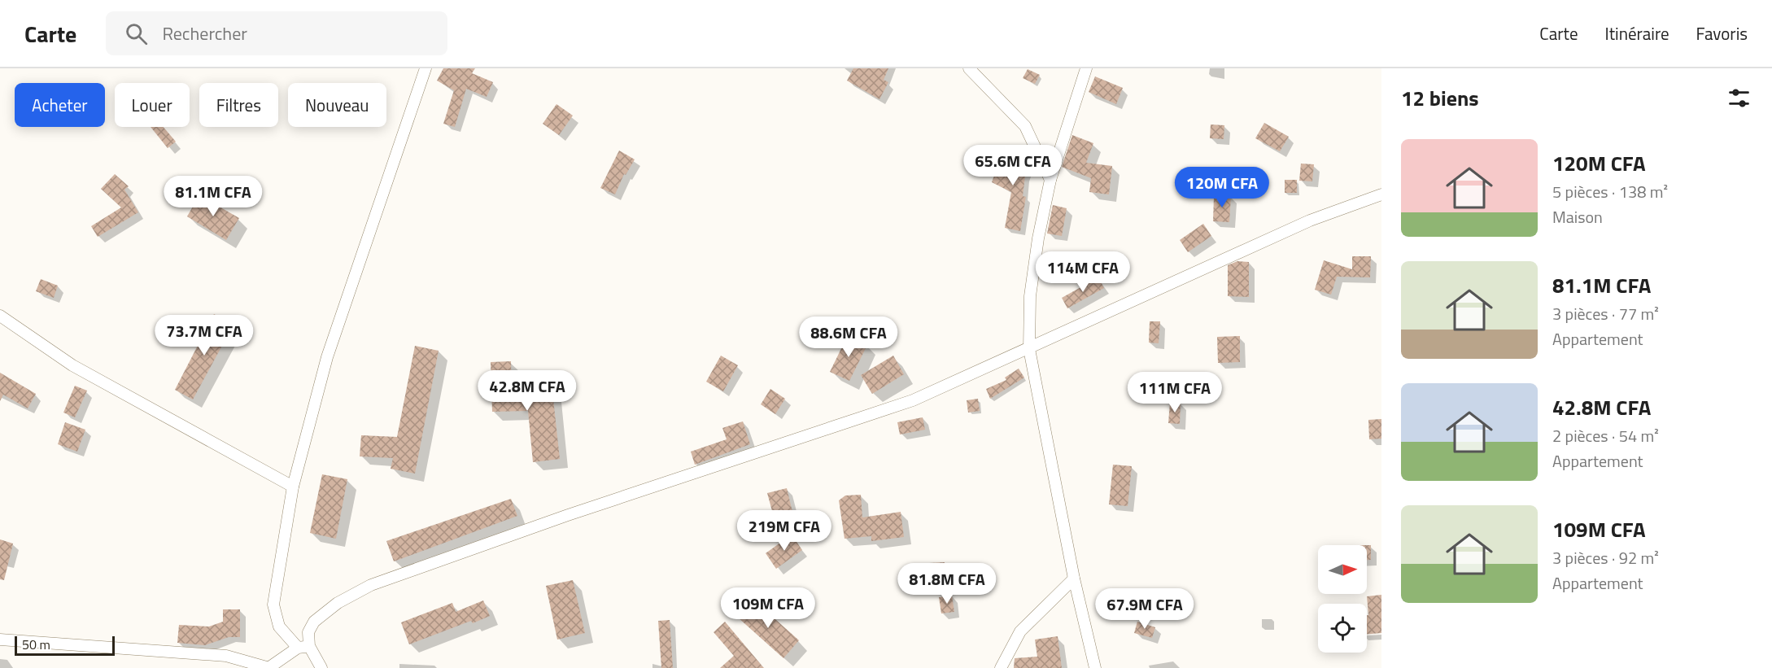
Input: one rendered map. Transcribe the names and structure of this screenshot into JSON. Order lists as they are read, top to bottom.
{
  "scale_bar": "50 m",
  "north": "right",
  "page": {
    "header": "Carte",
    "search": "Rechercher",
    "nav": ["Carte", "Itinéraire", "Favoris"],
    "heading": "12 biens",
    "chip": [
      "Acheter",
      "Louer",
      "Filtres",
      "Nouveau"
    ],
    "list": [
      {
        "name": "120M CFA",
        "note": "5 pièces · 138 m² · Maison"
      },
      {
        "name": "81.1M CFA",
        "note": "3 pièces · 77 m² · Appartement"
      },
      {
        "name": "42.8M CFA",
        "note": "2 pièces · 54 m² · Appartement"
      },
      {
        "name": "109M CFA",
        "note": "3 pièces · 92 m² · Appartement"
      }
    ],
    "price": [
      "65.6M CFA",
      "120M CFA",
      "81.1M CFA",
      "114M CFA",
      "73.7M CFA",
      "88.6M CFA",
      "42.8M CFA",
      "111M CFA",
      "219M CFA",
      "81.8M CFA",
      "109M CFA",
      "67.9M CFA"
    ],
    "scale": "50 m"
  }
}
